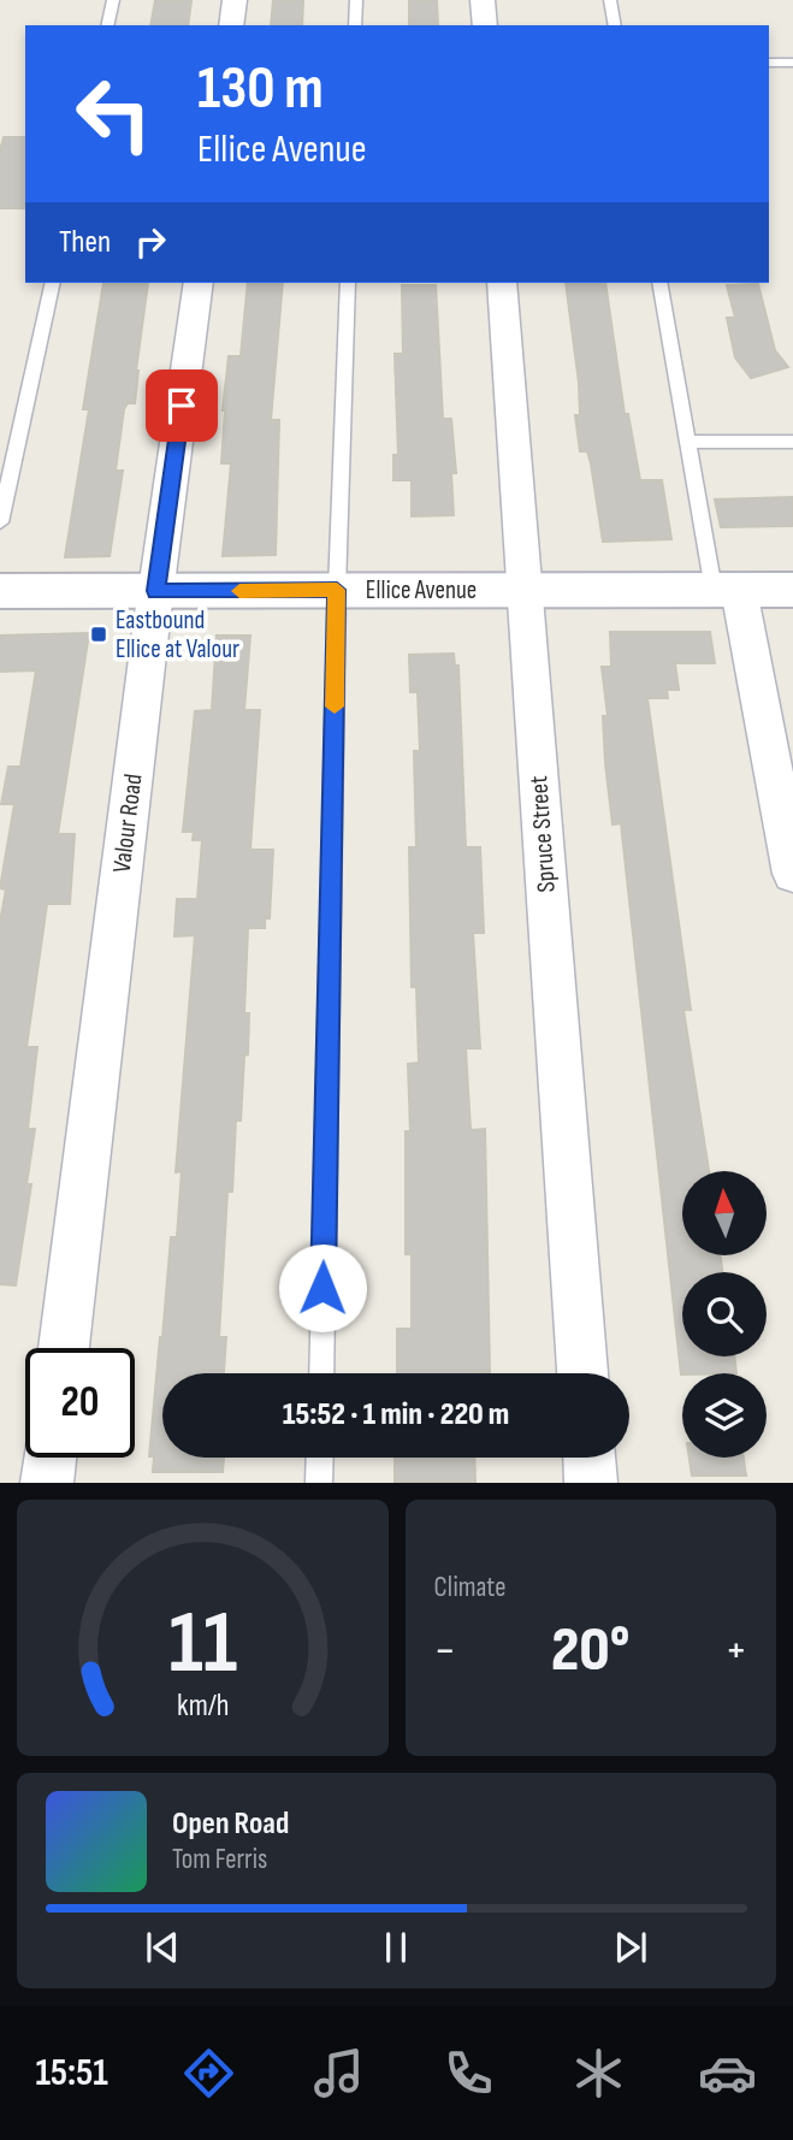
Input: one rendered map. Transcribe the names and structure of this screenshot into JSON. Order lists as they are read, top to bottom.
{
  "streets": {
    "main road": ["Ellice Avenue"],
    "street": ["Valour Road", "Spruce Street"]
  },
  "crossings": [
    ["Ellice Avenue", "Valour Road"],
    ["Ellice Avenue", "Spruce Street"]
  ],
  "places": {
    "transit": ["Eastbound Ellice at Valour"]
  },
  "north": "top",
  "page": {
    "turn": ["130 m", "Ellice Avenue"],
    "then": "Then",
    "limit": "20",
    "trip": "15:52 · 1 min · 220 m",
    "tile": "Climate",
    "heat": ["−", "20°", "+"],
    "song": ["Open Road", "Tom Ferris"],
    "tabs": "15:51",
    "gauge": ["11", "km/h"]
  }
}
